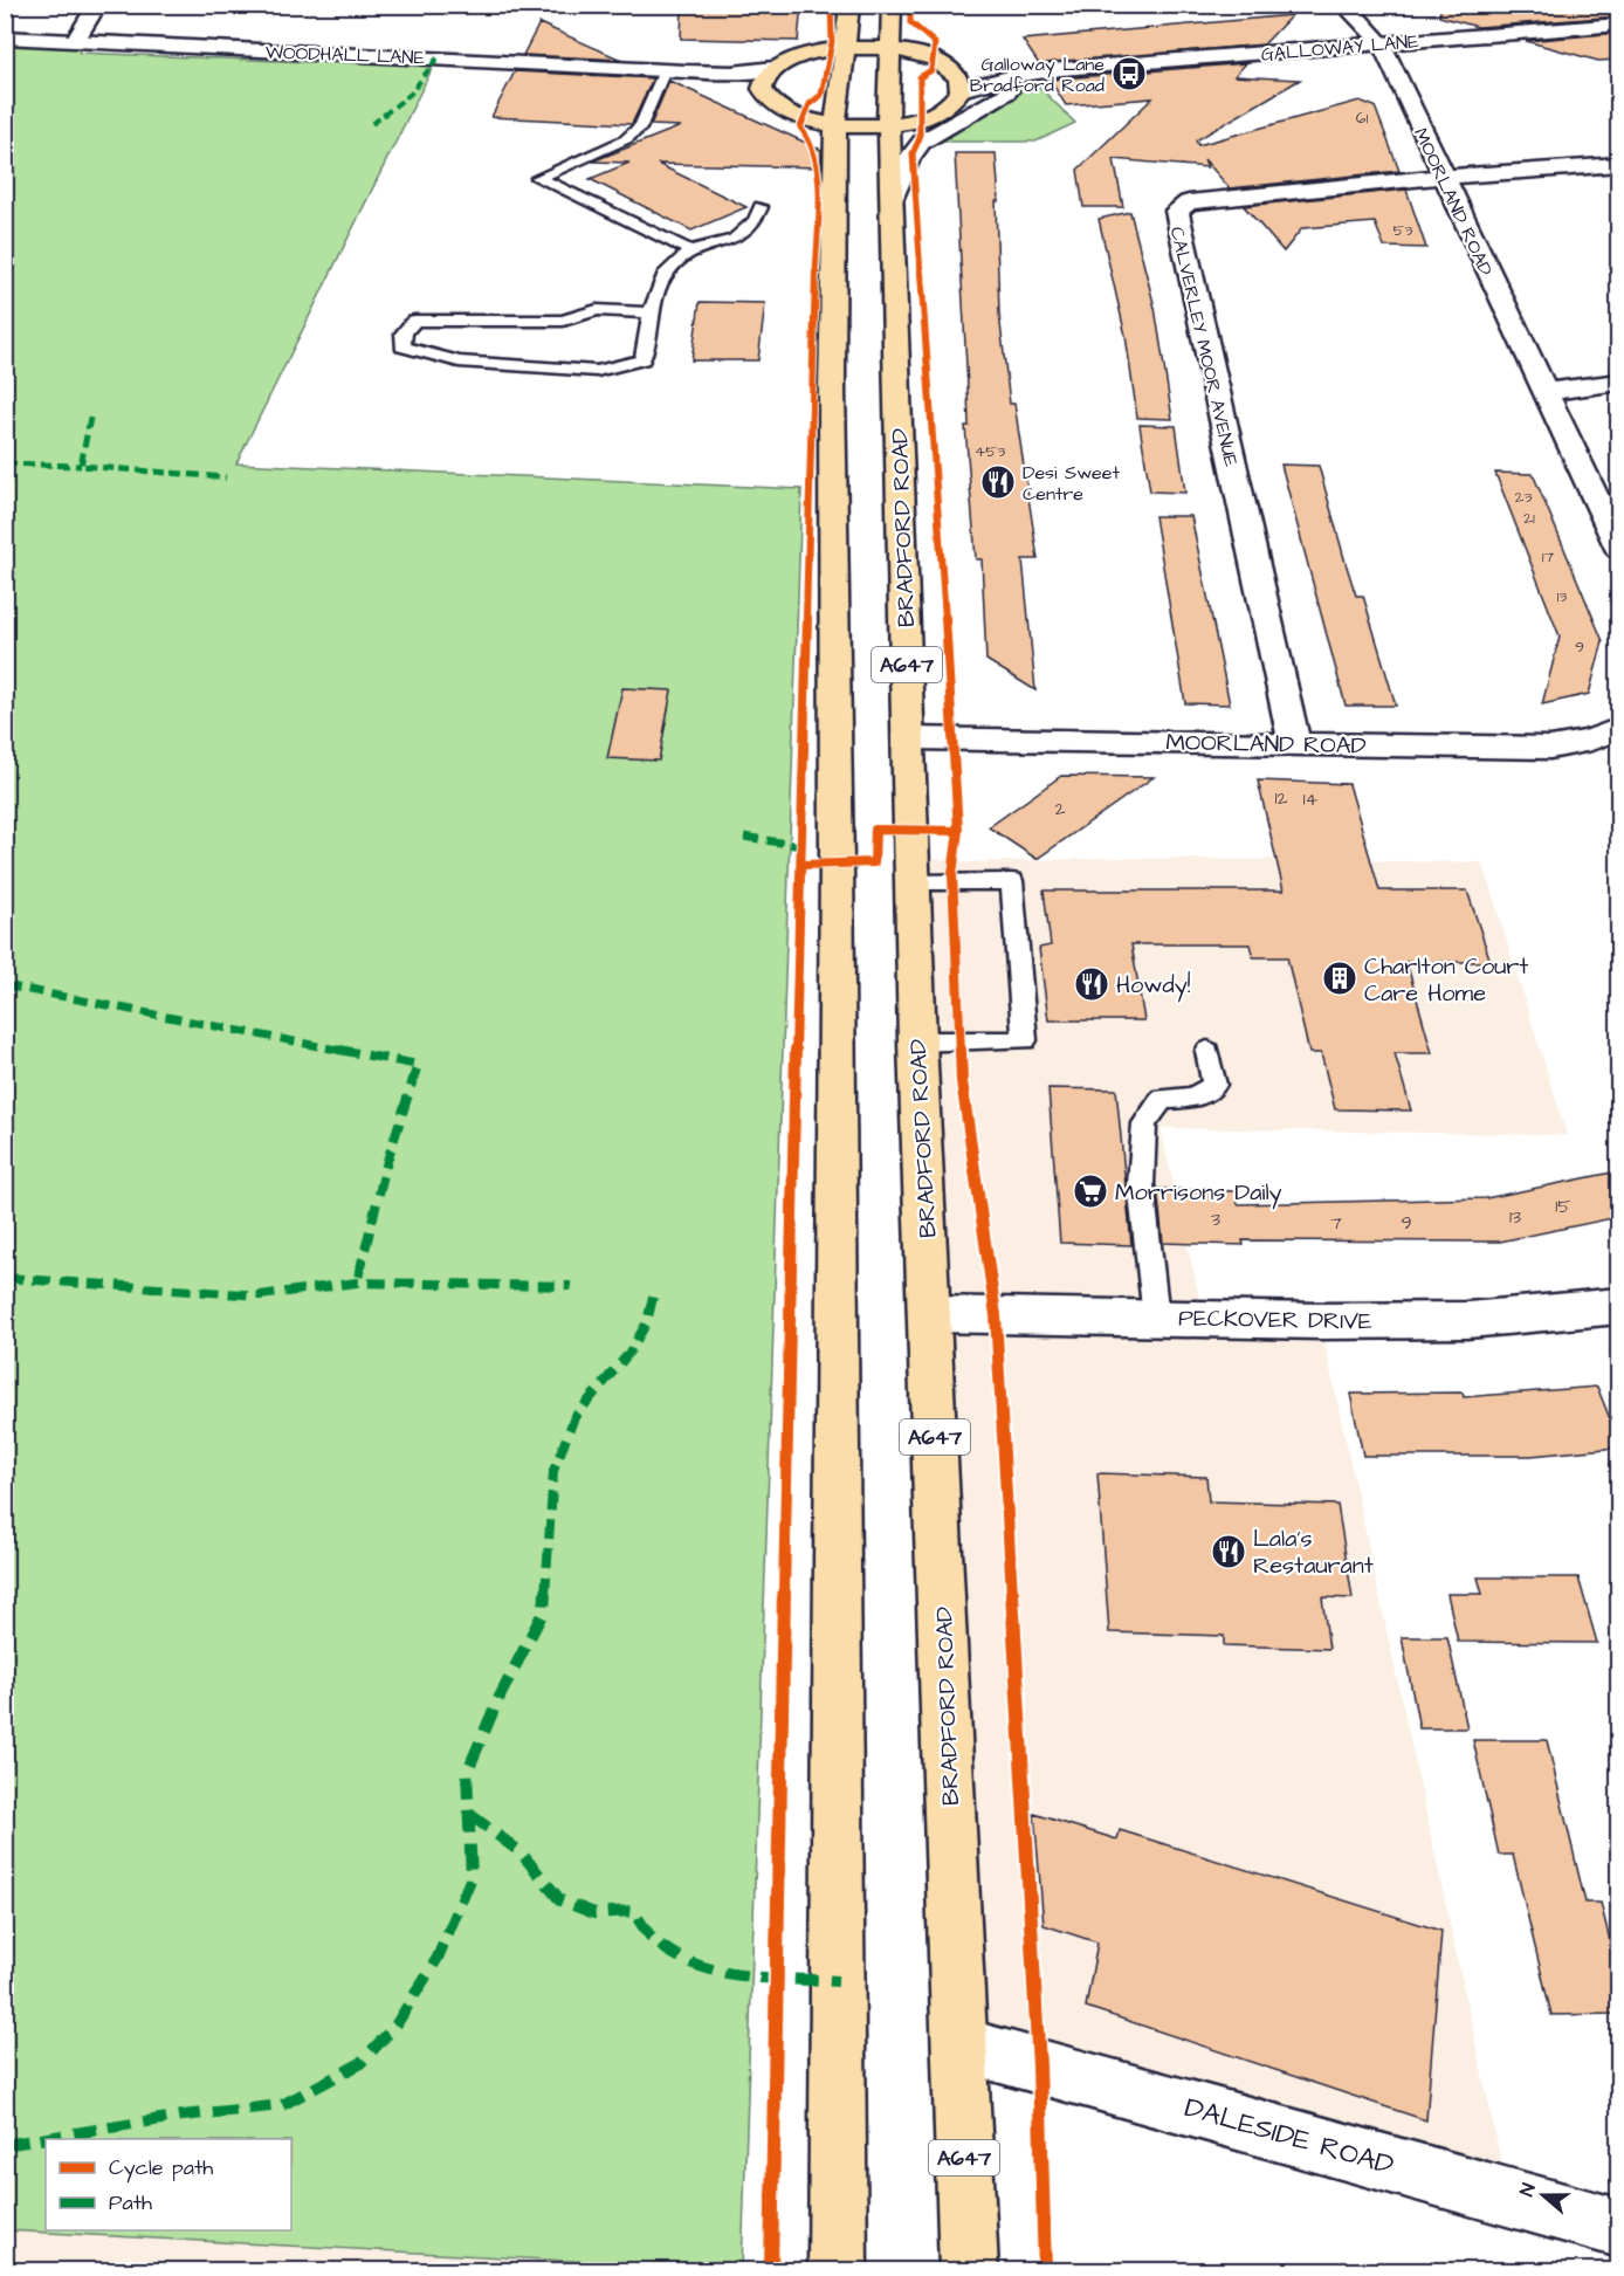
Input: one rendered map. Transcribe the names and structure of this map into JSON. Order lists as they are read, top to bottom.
{
  "streets": {
    "highway": ["BRADFORD ROAD", "A647"],
    "street": [
      "GALLOWAY LANE",
      "WOODHALL LANE",
      "MOORLAND ROAD",
      "CALVERLEY MOOR AVENUE",
      "PECKOVER DRIVE",
      "DALESIDE ROAD"
    ]
  },
  "crossings": [
    ["GALLOWAY LANE", "MOORLAND ROAD"],
    ["MOORLAND ROAD", "CALVERLEY MOOR AVENUE"],
    ["MOORLAND ROAD", "BRADFORD ROAD"],
    ["BRADFORD ROAD", "PECKOVER DRIVE"],
    ["BRADFORD ROAD", "DALESIDE ROAD"]
  ],
  "places": {
    "bus stop": ["Galloway Lane Bradford Road"],
    "restaurant": ["Desi Sweet Centre", "Howdy!", "Lala's Restaurant"],
    "building": ["Charlton Court Care Home"],
    "supermarket": ["Morrisons Daily"]
  },
  "house_numbers": [
    "61",
    "53",
    "453",
    "23",
    "21",
    "17",
    "13",
    "9",
    "12",
    "14",
    "2",
    "15",
    "13",
    "3",
    "7",
    "9"
  ],
  "legend": ["Cycle path", "Path"],
  "north": "left"
}
